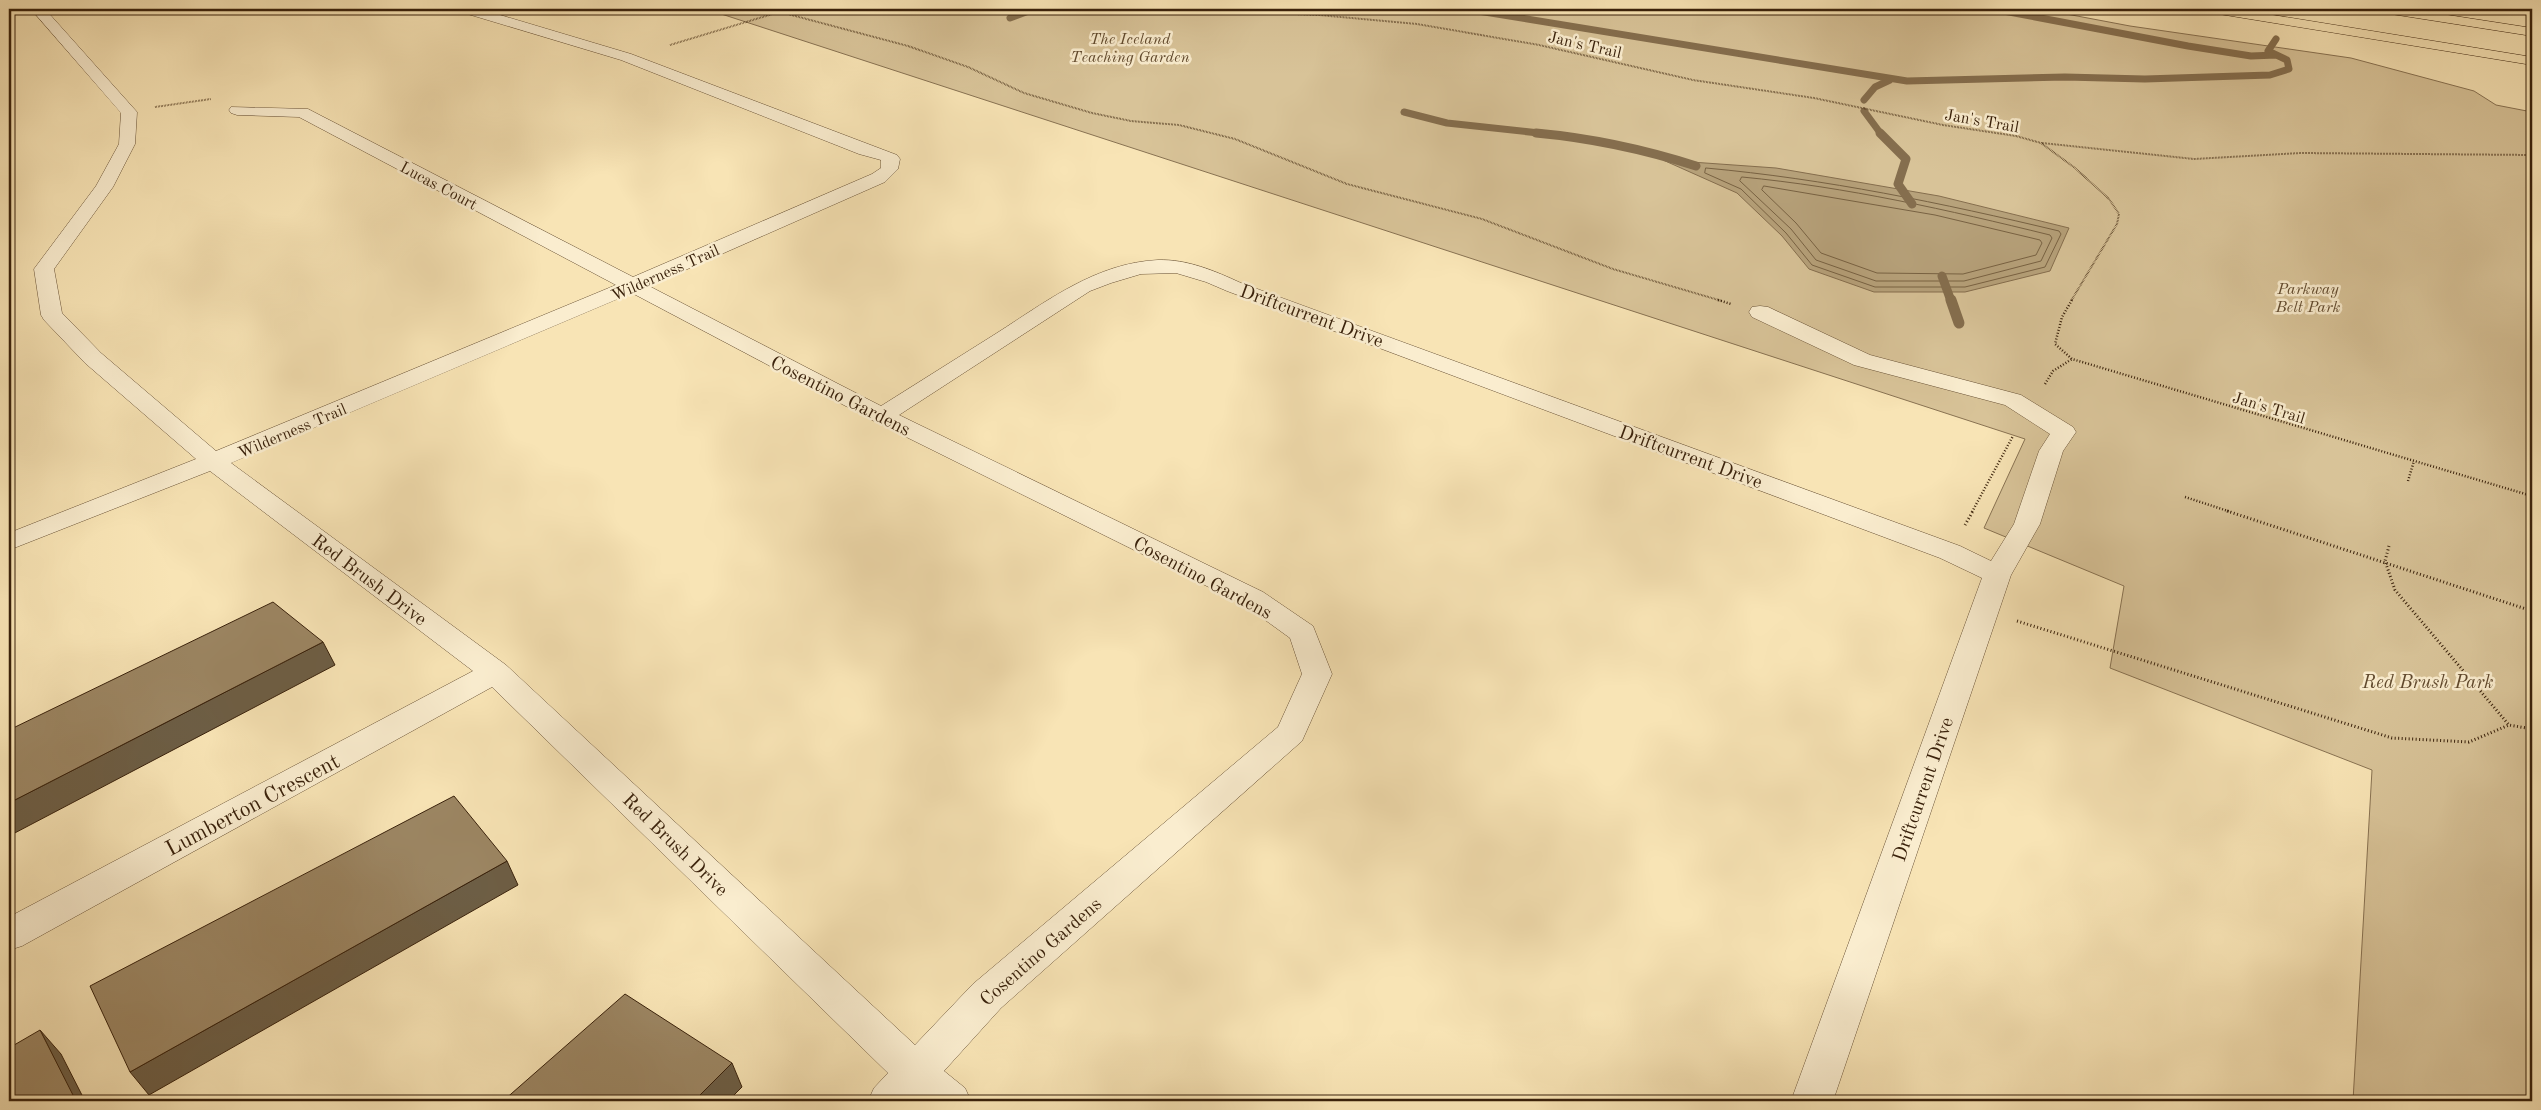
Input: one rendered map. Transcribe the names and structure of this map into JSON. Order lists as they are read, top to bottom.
{
  "streets": {
    "street": [
      "Lucas Court",
      "Wilderness Trail",
      "Driftcurrent Drive",
      "Cosentino Gardens",
      "Red Brush Drive",
      "Lumberton Crescent"
    ],
    "path": ["Jan's Trail"]
  },
  "crossings": [
    ["Lucas Court", "Wilderness Trail"],
    ["Lucas Court", "Cosentino Gardens"],
    ["Wilderness Trail", "Cosentino Gardens"],
    ["Wilderness Trail", "Red Brush Drive"],
    ["Driftcurrent Drive", "Cosentino Gardens"],
    ["Cosentino Gardens", "Red Brush Drive"],
    ["Red Brush Drive", "Lumberton Crescent"]
  ],
  "parks": ["The Iceland Teaching Garden", "Parkway Belt Park", "Red Brush Park"]
}
